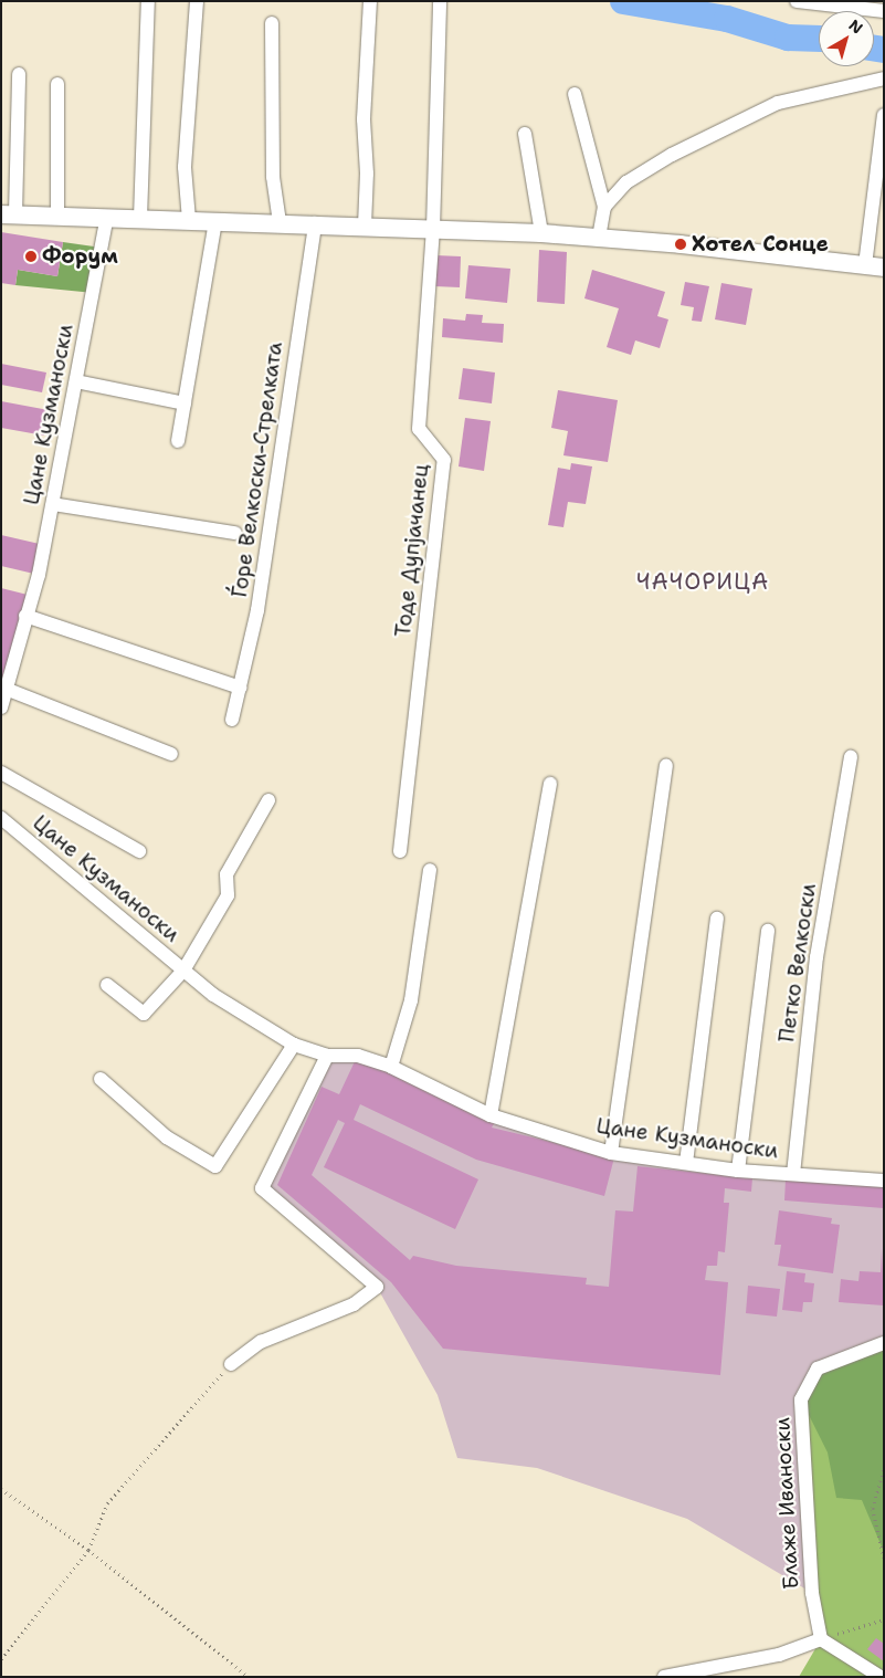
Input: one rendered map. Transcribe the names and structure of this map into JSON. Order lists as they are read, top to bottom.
{
  "streets": {
    "street": [
      "Цане Кузманоски",
      "Ѓоре Велкоски-Стрелката",
      "Тоде Дупјачанец",
      "Петко Велкоски",
      "Блаже Иваноски"
    ]
  },
  "crossings": [
    ["Цане Кузманоски", "Петко Велкоски"]
  ],
  "districts": ["ЧАЧОРИЦА"],
  "places": ["Хотел Сонце", "Форум"],
  "north": "top right"
}
